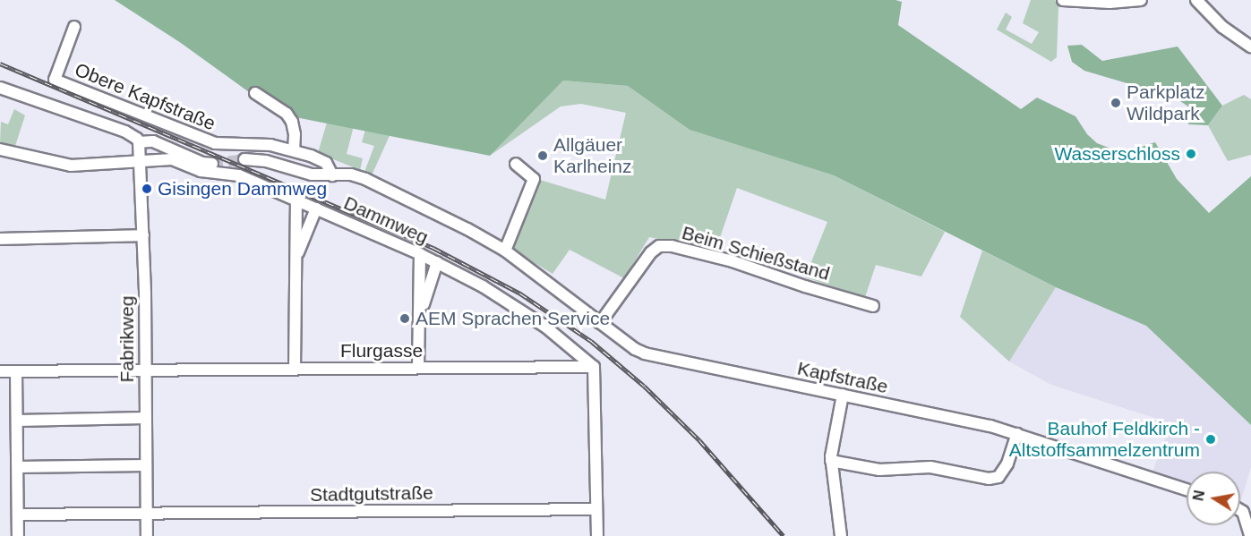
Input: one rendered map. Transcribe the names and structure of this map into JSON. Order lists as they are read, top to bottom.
{
  "streets": {
    "street": [
      "Obere Kapfstraße",
      "Dammweg",
      "Beim Schießstand",
      "Fabrikweg",
      "Flurgasse",
      "Kapfstraße",
      "Stadtgutstraße"
    ]
  },
  "crossings": [
    ["Obere Kapfstraße", "Kapfstraße"],
    ["Dammweg", "Fabrikweg"],
    ["Dammweg", "Flurgasse"],
    ["Beim Schießstand", "Kapfstraße"],
    ["Fabrikweg", "Flurgasse"],
    ["Fabrikweg", "Stadtgutstraße"]
  ],
  "places": [
    "Parkplatz Wildpark",
    "Wasserschloss",
    "Allgäuer Karlheinz",
    "Gisingen Dammweg",
    "AEM Sprachen Service",
    "Bauhof Feldkirch - Altstoffsammelzentrum"
  ],
  "north": "left"
}
